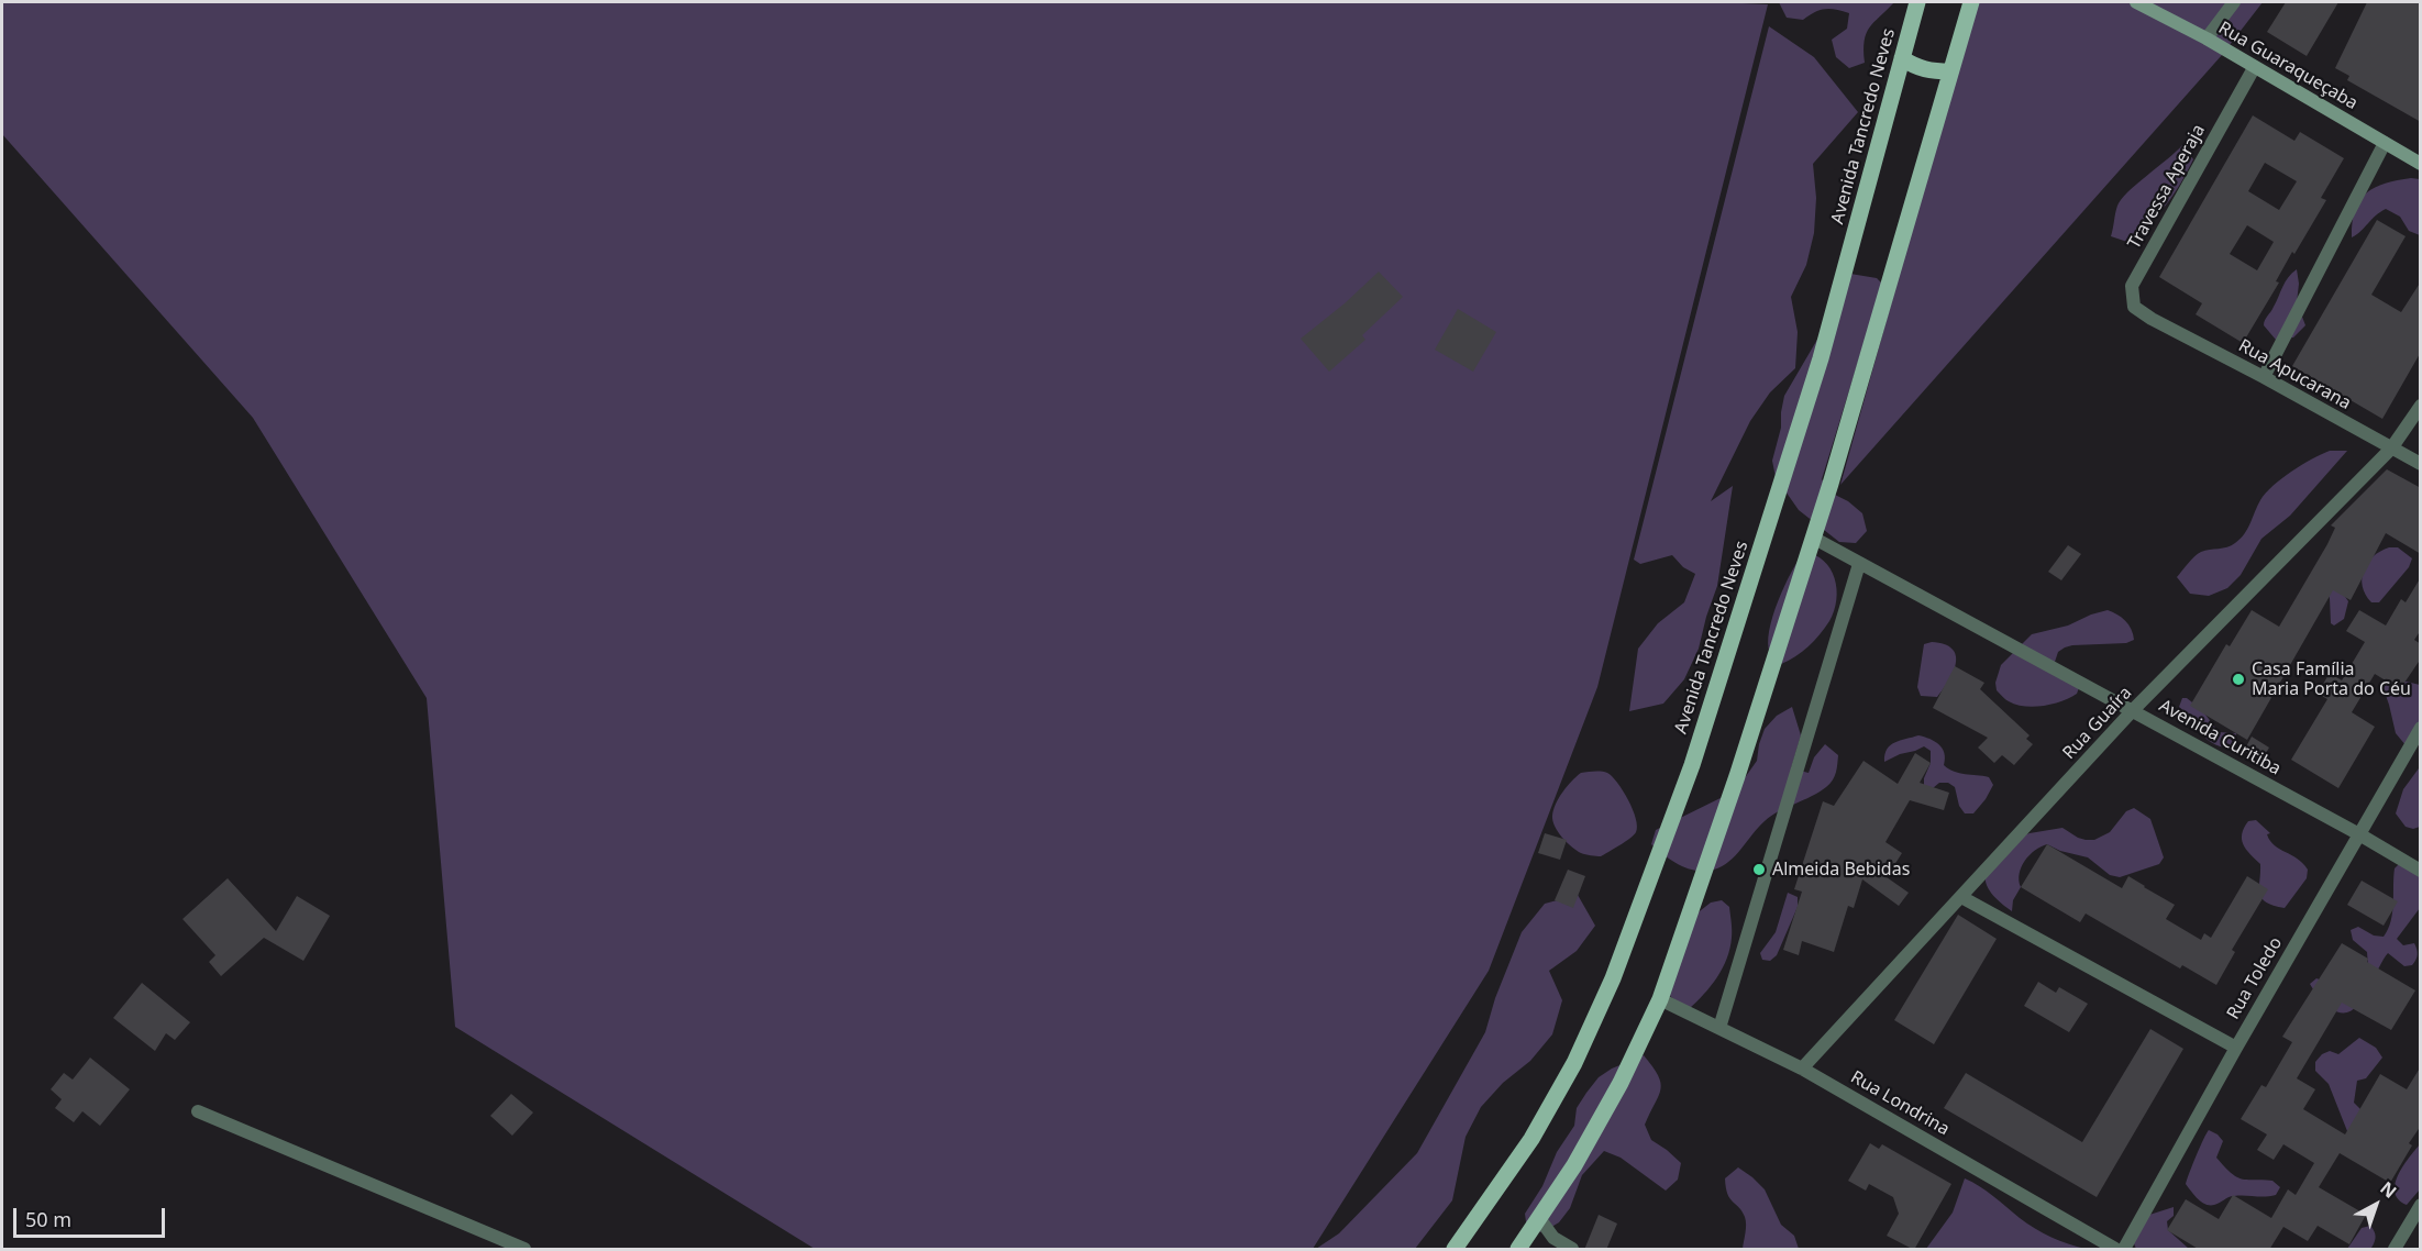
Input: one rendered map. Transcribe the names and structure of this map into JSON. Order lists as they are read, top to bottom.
{
  "streets": {
    "main road": ["Rua Guaraqueçaba", "Avenida Tancredo Neves"],
    "street": [
      "Travessa Aperaja",
      "Rua Apucarana",
      "Rua Guaíra",
      "Avenida Curitiba",
      "Rua Toledo",
      "Rua Londrina"
    ]
  },
  "crossings": [
    ["Rua Guaraqueçaba", "Travessa Aperaja"],
    ["Travessa Aperaja", "Rua Apucarana"],
    ["Rua Apucarana", "Rua Guaíra"],
    ["Rua Guaíra", "Avenida Curitiba"],
    ["Rua Guaíra", "Rua Londrina"],
    ["Avenida Curitiba", "Rua Toledo"]
  ],
  "places": ["Casa Família Maria Porta do Céu", "Almeida Bebidas"],
  "scale_bar": "50 m",
  "north": "top right"
}
